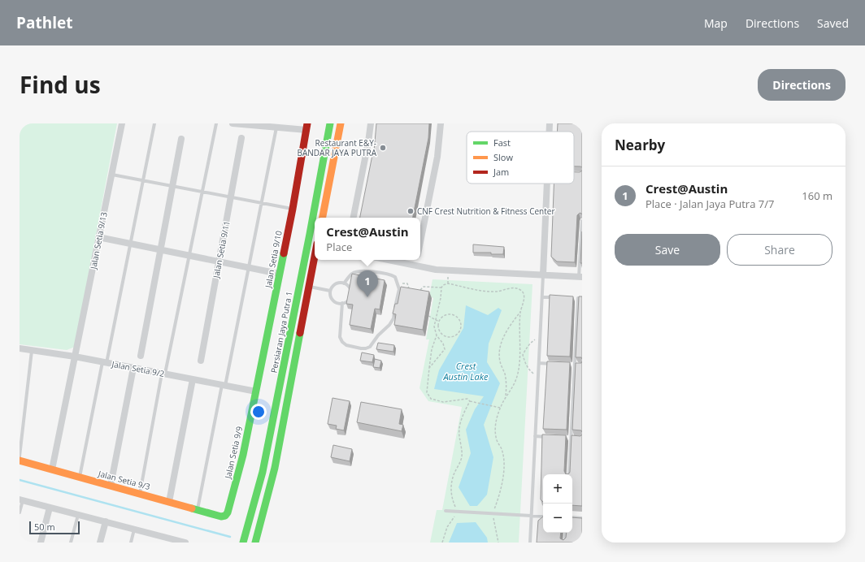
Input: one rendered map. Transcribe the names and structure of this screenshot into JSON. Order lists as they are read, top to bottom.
{
  "streets": {
    "main road": [
      "Jalan Setia 9/10",
      "Persiaran Jaya Putra 1",
      "Jalan Setia 9/9",
      "Jalan Setia 9/3"
    ],
    "street": ["Jalan Setia 9/13", "Jalan Setia 9/11", "Jalan Setia 9/2"]
  },
  "crossings": [
    ["Jalan Setia 9/13", "Jalan Setia 9/2"],
    ["Jalan Setia 9/13", "Jalan Setia 9/3"],
    ["Jalan Setia 9/10", "Jalan Setia 9/2"],
    ["Jalan Setia 9/10", "Jalan Setia 9/9"],
    ["Jalan Setia 9/2", "Jalan Setia 9/9"],
    ["Jalan Setia 9/9", "Jalan Setia 9/3"]
  ],
  "water": ["Crest Austin Lake"],
  "places": ["Restaurant E&Y- BANDAR JAYA PUTRA", "CNF Crest Nutrition & Fitness Center"],
  "legend": ["Fast", "Slow", "Jam"],
  "scale_bar": "50 m",
  "page": {
    "header": "Pathlet",
    "nav": ["Map", "Directions", "Saved"],
    "title": "Find us",
    "buttons": [
      "Directions",
      ["Save", "Share"]
    ],
    "heading": "Nearby",
    "list": [
      {
        "mark": "1",
        "name": "Crest@Austin",
        "note": "Place · Jalan Jaya Putra 7/7",
        "value": "160 m"
      }
    ],
    "popup": ["Crest@Austin", "Place"],
    "pins": "1",
    "map_buttons": ["+", "−"],
    "scale": "50 m"
  }
}
